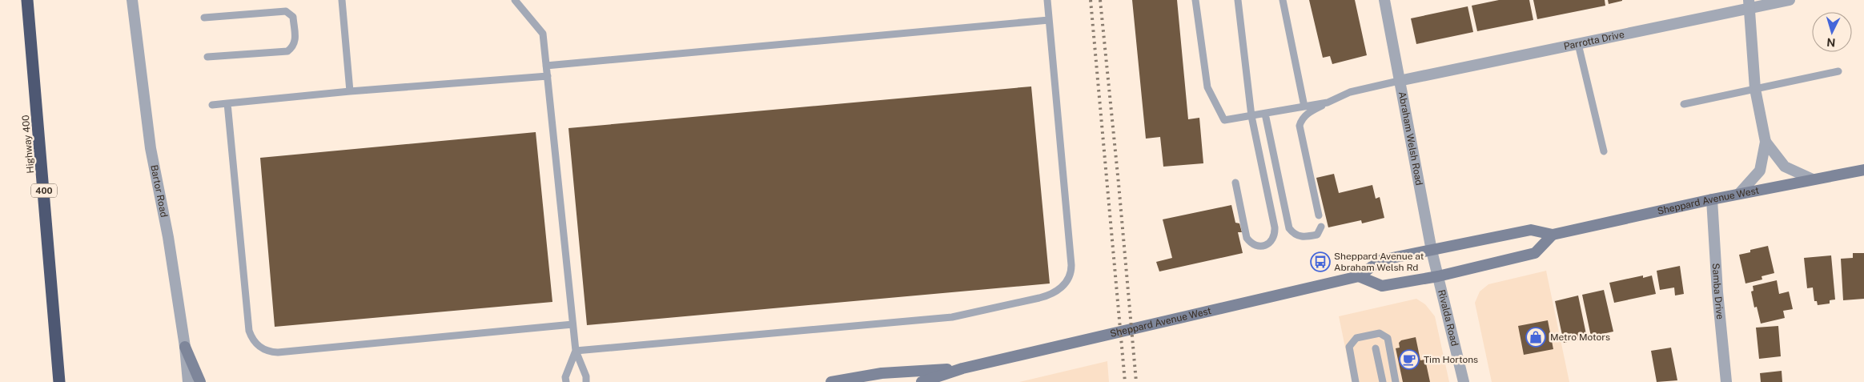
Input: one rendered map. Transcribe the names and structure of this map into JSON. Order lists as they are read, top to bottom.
{
  "streets": {
    "highway": ["Highway 400", "400"],
    "main road": ["Sheppard Avenue West"],
    "street": [
      "Parrotta Drive",
      "Abraham Welsh Road",
      "Bartor Road",
      "Samba Drive",
      "Rivalda Road"
    ]
  },
  "crossings": [
    ["Parrotta Drive", "Abraham Welsh Road"],
    ["Abraham Welsh Road", "Sheppard Avenue West"],
    ["Abraham Welsh Road", "Rivalda Road"],
    ["Sheppard Avenue West", "Samba Drive"]
  ],
  "places": {
    "bus stop": ["Sheppard Avenue at Abraham Welsh Rd"],
    "shop": ["Metro Motors"],
    "cafe": ["Tim Hortons"]
  },
  "north": "bottom"
}
